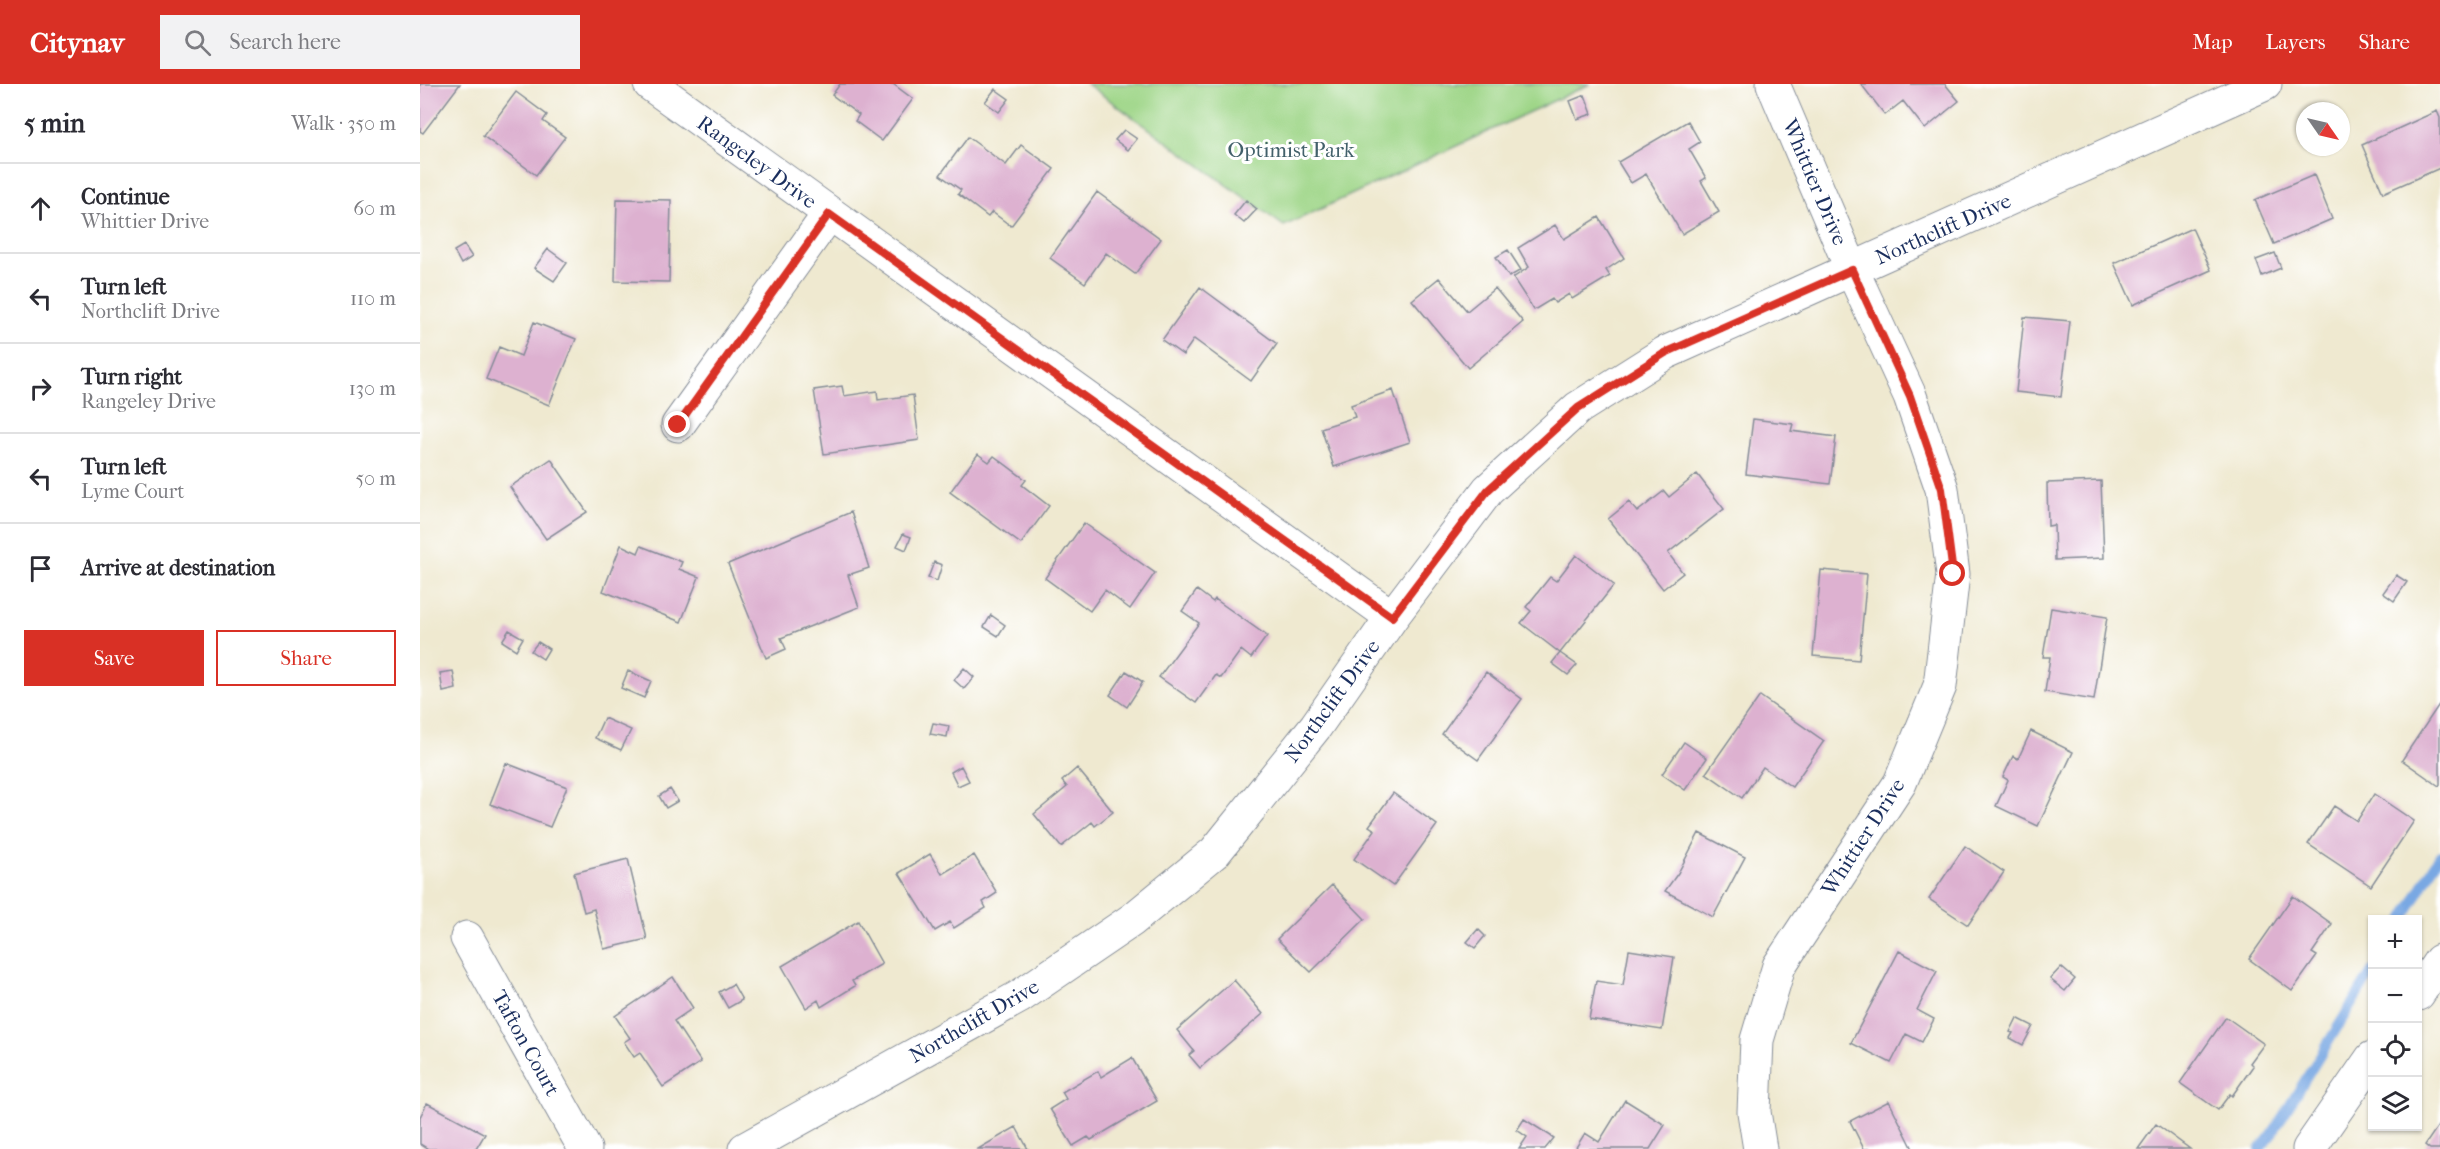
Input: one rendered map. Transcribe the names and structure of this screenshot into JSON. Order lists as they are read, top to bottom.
{
  "streets": {
    "street": [
      "Rangeley Drive",
      "Whittier Drive",
      "Northclift Drive",
      "Tafton Court"
    ]
  },
  "crossings": [
    ["Rangeley Drive", "Northclift Drive"],
    ["Whittier Drive", "Northclift Drive"]
  ],
  "parks": ["Optimist Park"],
  "north": "bottom right",
  "page": {
    "header": "Citynav",
    "search": "Search here",
    "nav": ["Map", "Layers", "Share"],
    "heading": ["5 min", "Walk · 350 m"],
    "list": [
      ["Continue", "Whittier Drive", "60 m"],
      ["Turn left", "Northclift Drive", "110 m"],
      ["Turn right", "Rangeley Drive", "130 m"],
      ["Turn left", "Lyme Court", "50 m"],
      "Arrive at destination"
    ],
    "buttons": ["Save", "Share"],
    "map_buttons": ["+", "−"]
  }
}
